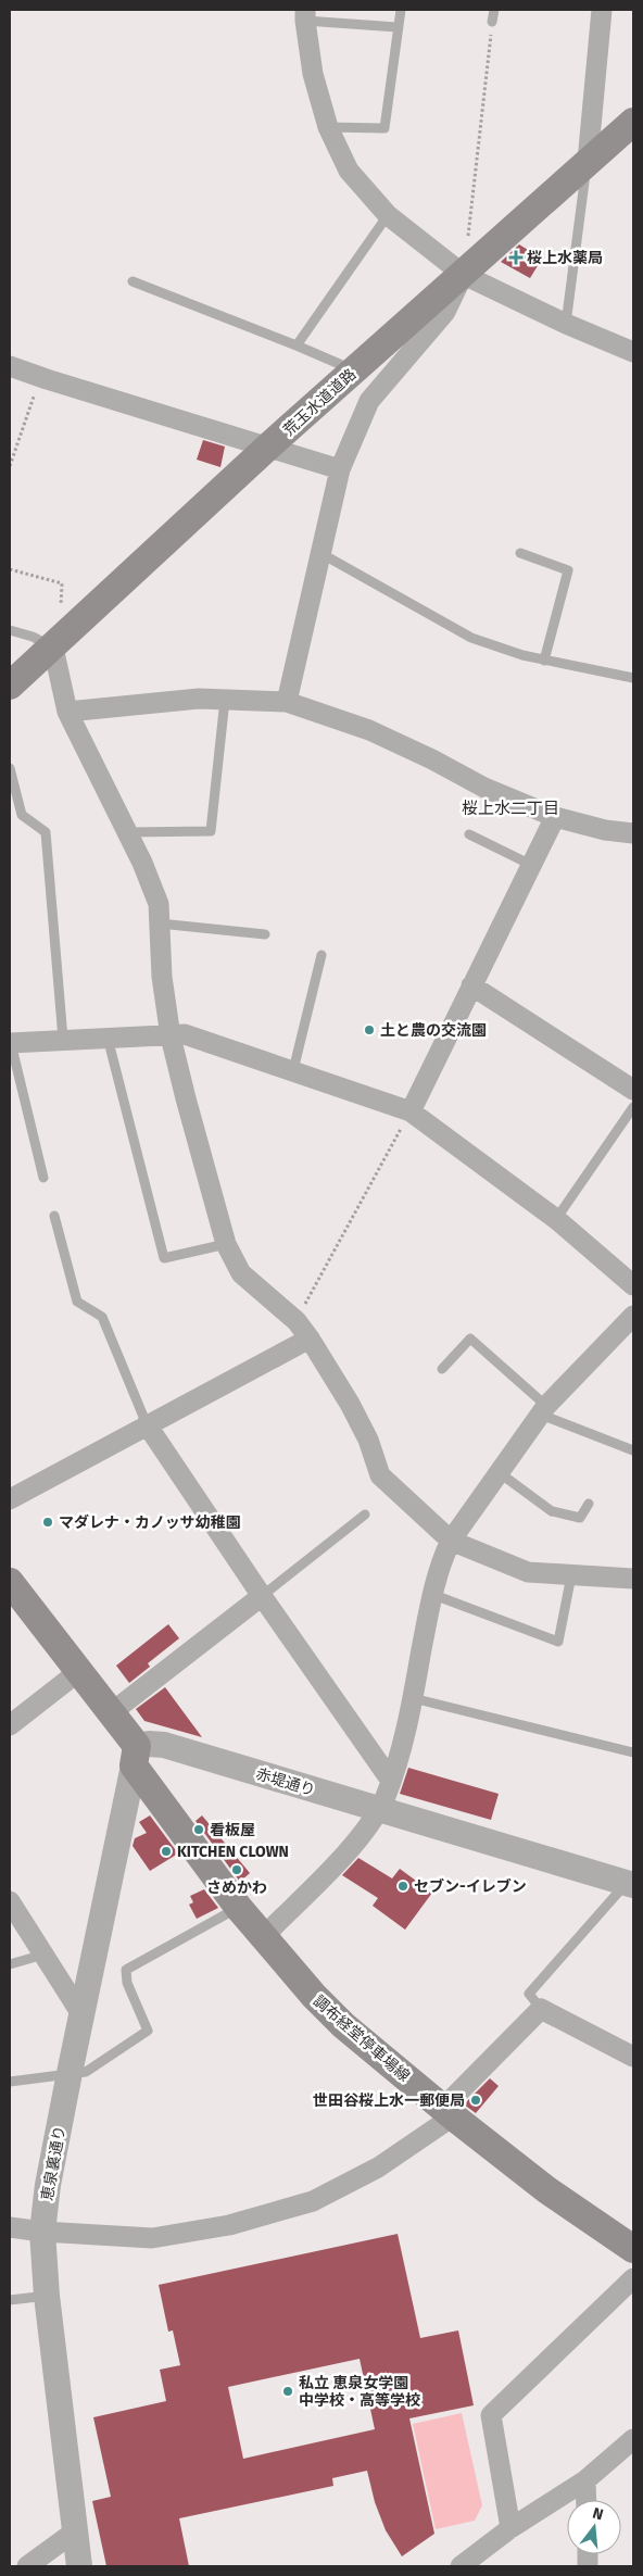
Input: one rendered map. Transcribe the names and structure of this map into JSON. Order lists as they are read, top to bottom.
{
  "streets": {
    "main road": ["荒玉水道道路", "調布経堂停車場線"],
    "street": ["赤堤通り", "恵泉裏通り"]
  },
  "crossings": [
    ["赤堤通り", "調布経堂停車場線"],
    ["赤堤通り", "恵泉裏通り"],
    ["調布経堂停車場線", "恵泉裏通り"]
  ],
  "districts": ["桜上水二丁目"],
  "places": {
    "health": ["桜上水薬局"],
    "other": [
      "土と農の交流園",
      "マダレナ・カノッサ幼稚園",
      "看板屋",
      "KITCHEN CLOWN",
      "さめかわ",
      "セブン-イレブン",
      "世田谷桜上水一郵便局",
      "私立 恵泉女学園 中学校・高等学校"
    ]
  },
  "north": "top"
}
